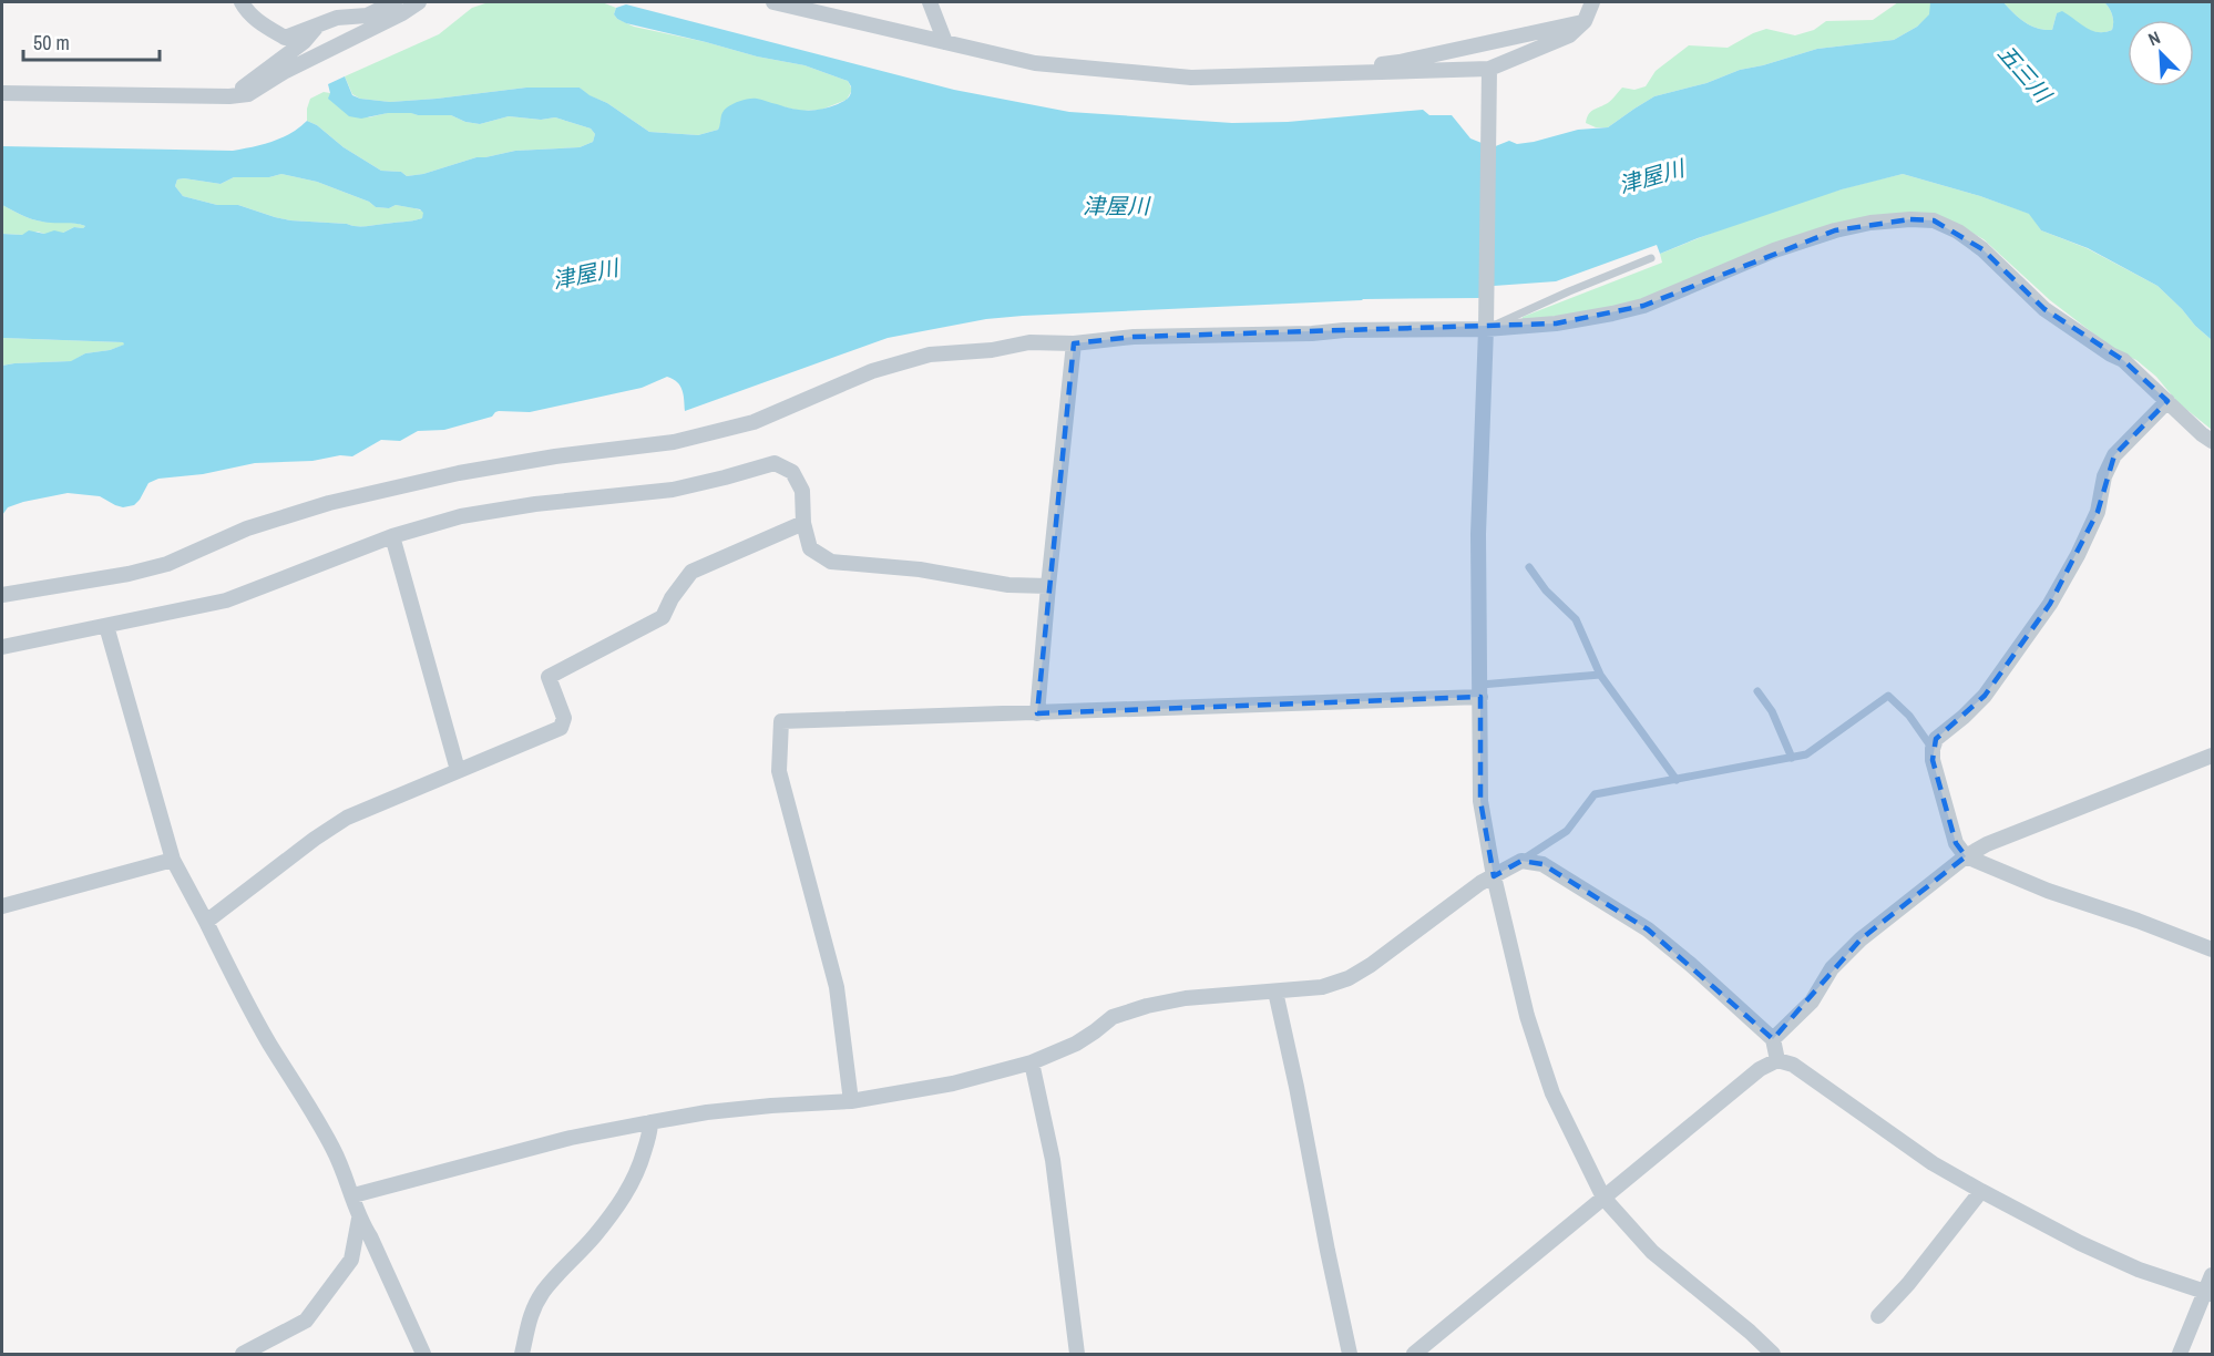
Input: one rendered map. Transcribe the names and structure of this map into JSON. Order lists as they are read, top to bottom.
{
  "water": ["五三川", "津屋川"],
  "scale_bar": "50 m",
  "north": "top left"
}
